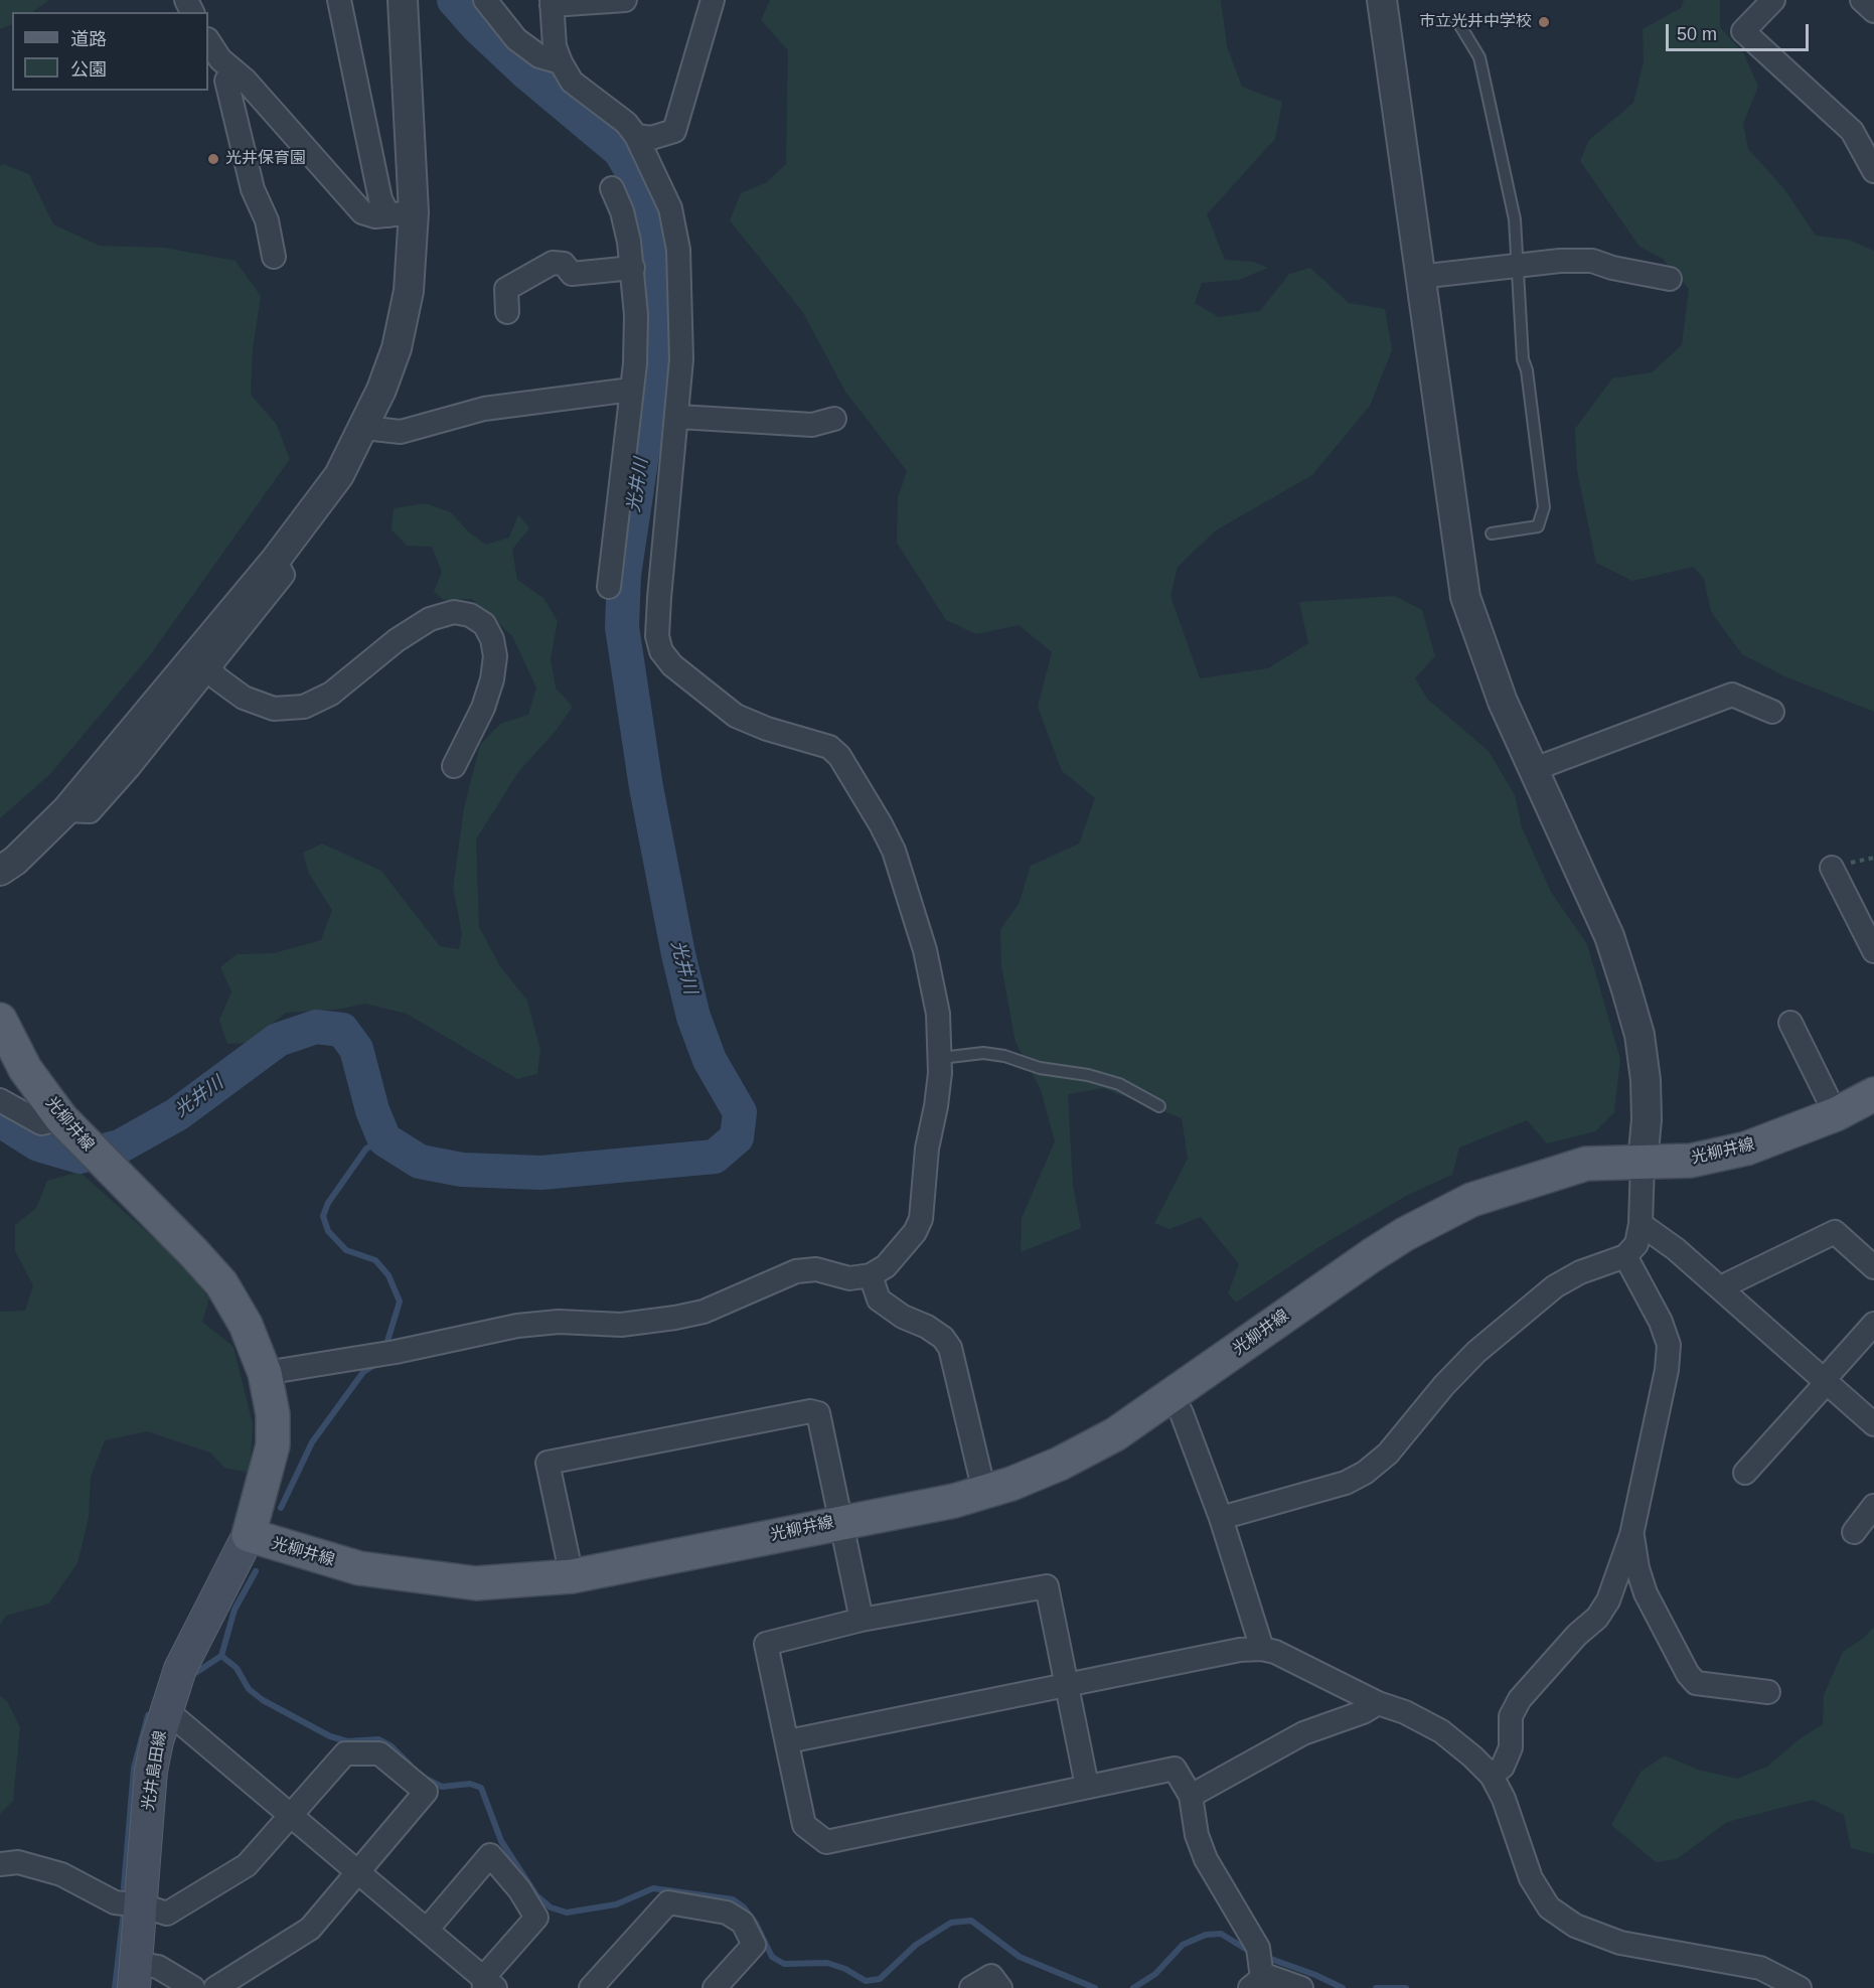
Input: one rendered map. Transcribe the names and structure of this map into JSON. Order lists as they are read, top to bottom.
{
  "streets": {
    "main road": ["光柳井線", "光井島田線"]
  },
  "crossings": [
    ["光柳井線", "光井島田線"]
  ],
  "water": ["光井川"],
  "places": ["市立光井中学校", "光井保育園"],
  "legend": ["道路", "公園"],
  "scale_bar": "50 m"
}
